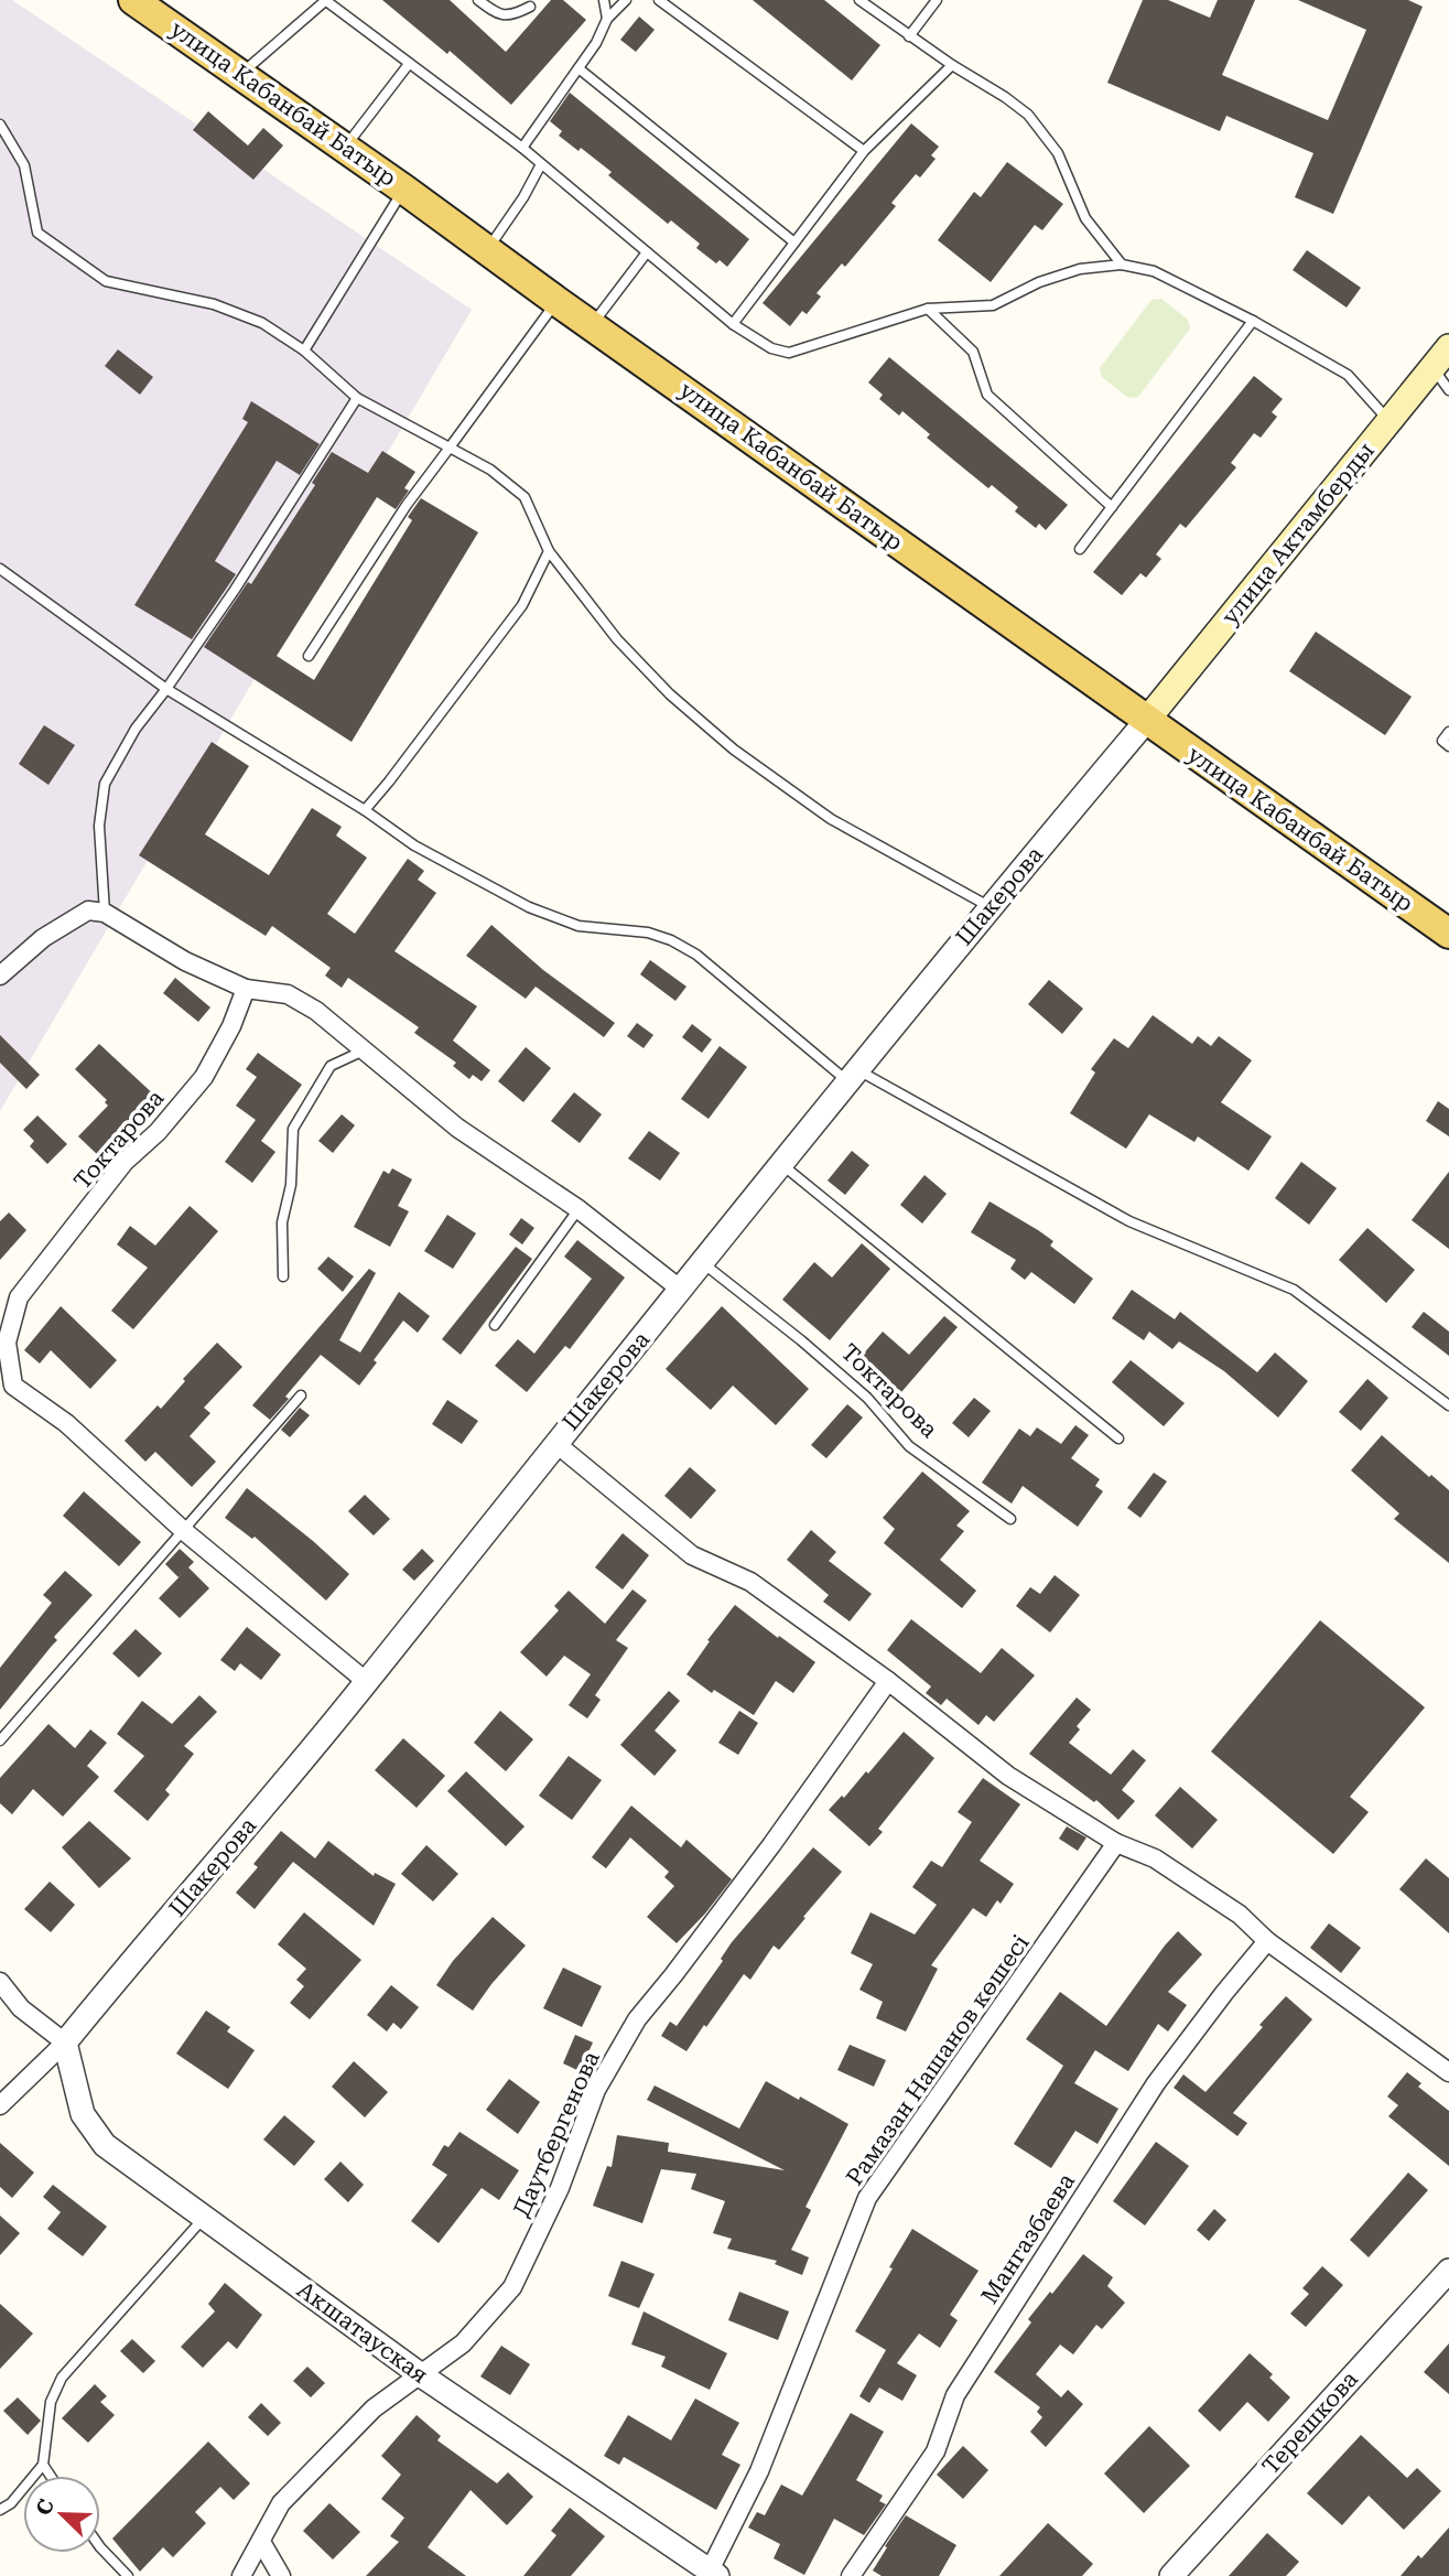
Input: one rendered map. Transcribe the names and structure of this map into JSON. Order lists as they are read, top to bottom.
{
  "streets": {
    "main road": ["улица Кабанбай Батыр", "улица Актамберды"],
    "street": [
      "Шакерова",
      "Токтарова",
      "Рамазан Нашанов көшесі",
      "Даутбергенова",
      "Мангазбаева",
      "Акшатауская",
      "Терешкова"
    ]
  },
  "crossings": [
    ["улица Кабанбай Батыр", "улица Актамберды"],
    ["улица Кабанбай Батыр", "Шакерова"],
    ["улица Актамберды", "Шакерова"],
    ["Шакерова", "Токтарова"],
    ["Шакерова", "Акшатауская"],
    ["Рамазан Нашанов көшесі", "Акшатауская"],
    ["Даутбергенова", "Акшатауская"]
  ],
  "north": "top left"
}
